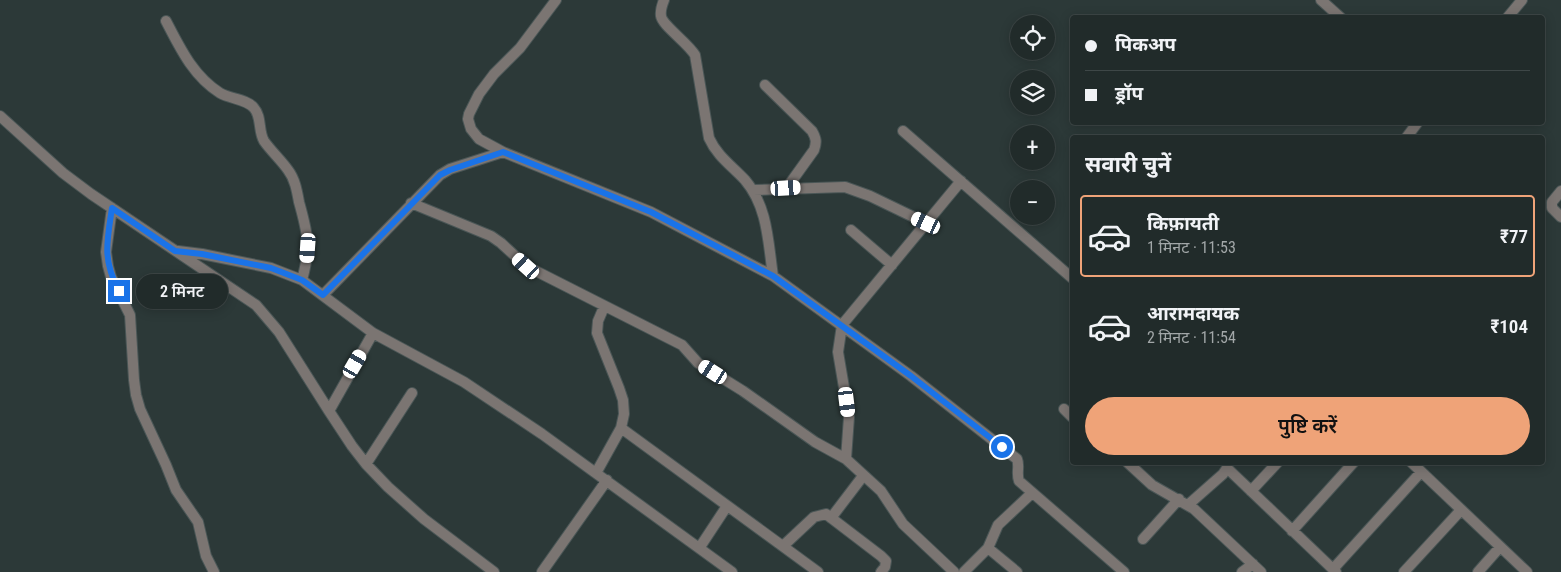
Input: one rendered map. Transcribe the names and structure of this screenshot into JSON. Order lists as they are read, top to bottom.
{
  "page": {
    "map_buttons": ["+", "−"],
    "banner": ["पिकअप", "ड्रॉप"],
    "heading": "सवारी चुनें",
    "list": [
      {
        "name": "किफ़ायती",
        "note": "1 मिनट · 11:53",
        "value": "₹77"
      },
      {
        "name": "आरामदायक",
        "note": "2 मिनट · 11:54",
        "value": "₹104"
      }
    ],
    "bubble": "2 मिनट",
    "buttons": "पुष्टि करें"
  }
}
